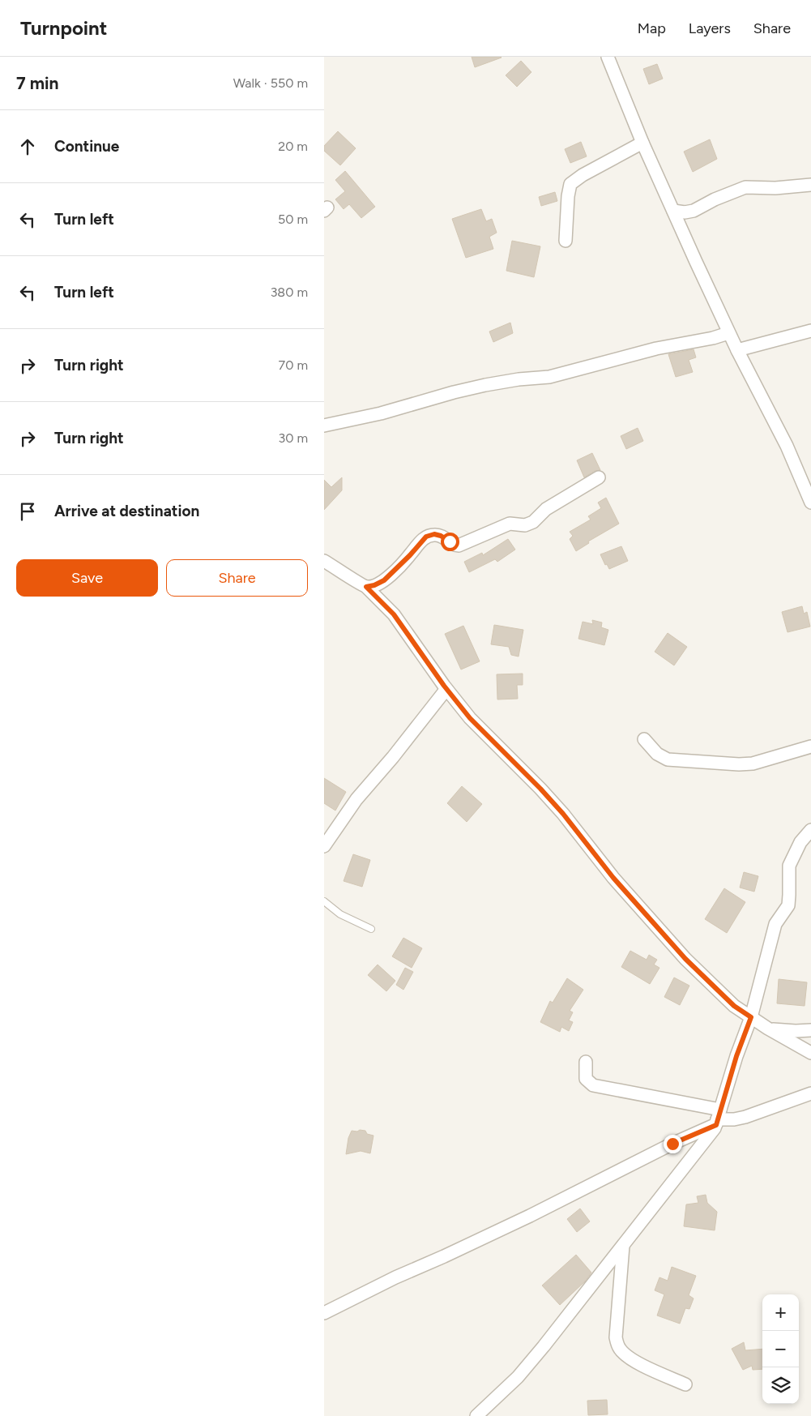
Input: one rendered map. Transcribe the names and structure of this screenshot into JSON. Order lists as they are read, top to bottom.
{
  "page": {
    "header": "Turnpoint",
    "nav": ["Map", "Layers", "Share"],
    "heading": ["7 min", "Walk · 550 m"],
    "list": [
      ["Continue", "20 m"],
      ["Turn left", "50 m"],
      ["Turn left", "380 m"],
      ["Turn right", "70 m"],
      ["Turn right", "30 m"],
      "Arrive at destination"
    ],
    "buttons": ["Save", "Share"],
    "map_buttons": ["+", "−"]
  }
}
